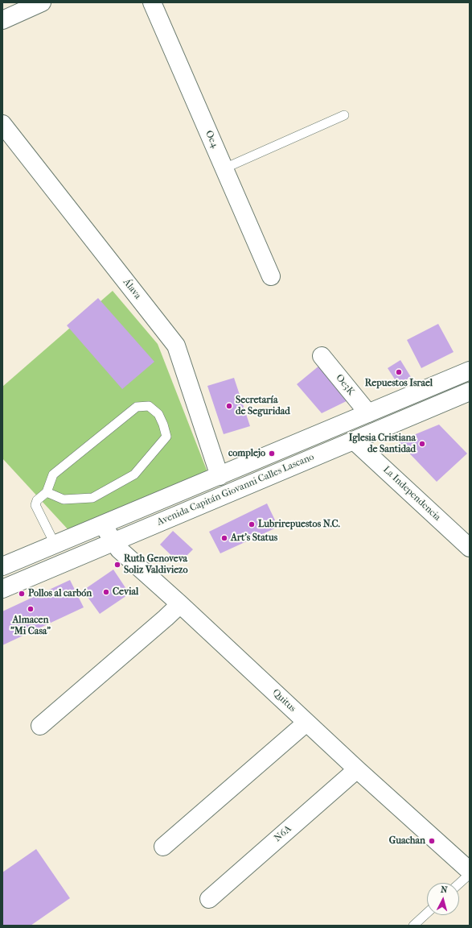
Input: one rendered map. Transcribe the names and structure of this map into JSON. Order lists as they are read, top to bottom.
{
  "streets": {
    "street": [
      "Oe4",
      "Álava",
      "Oe3K",
      "Avenida Capitán Giovanni Calles Lascano",
      "La Independencia",
      "Quitus",
      "N6A"
    ]
  },
  "crossings": [
    ["Álava", "Avenida Capitán Giovanni Calles Lascano"],
    ["Oe3K", "Avenida Capitán Giovanni Calles Lascano"],
    ["Avenida Capitán Giovanni Calles Lascano", "La Independencia"],
    ["Avenida Capitán Giovanni Calles Lascano", "Quitus"],
    ["Quitus", "N6A"]
  ],
  "places": [
    "Repuestos Israel",
    "Secretaría de Seguridad",
    "Iglesia Cristiana de Santidad",
    "complejo",
    "Lubrirepuestos N.C.",
    "Art's Status",
    "Ruth Genoveva Soliz Valdiviezo",
    "Cevial",
    "Pollos al carbón",
    "Almacen \"Mi Casa\"",
    "Guachan"
  ],
  "north": "top"
}
